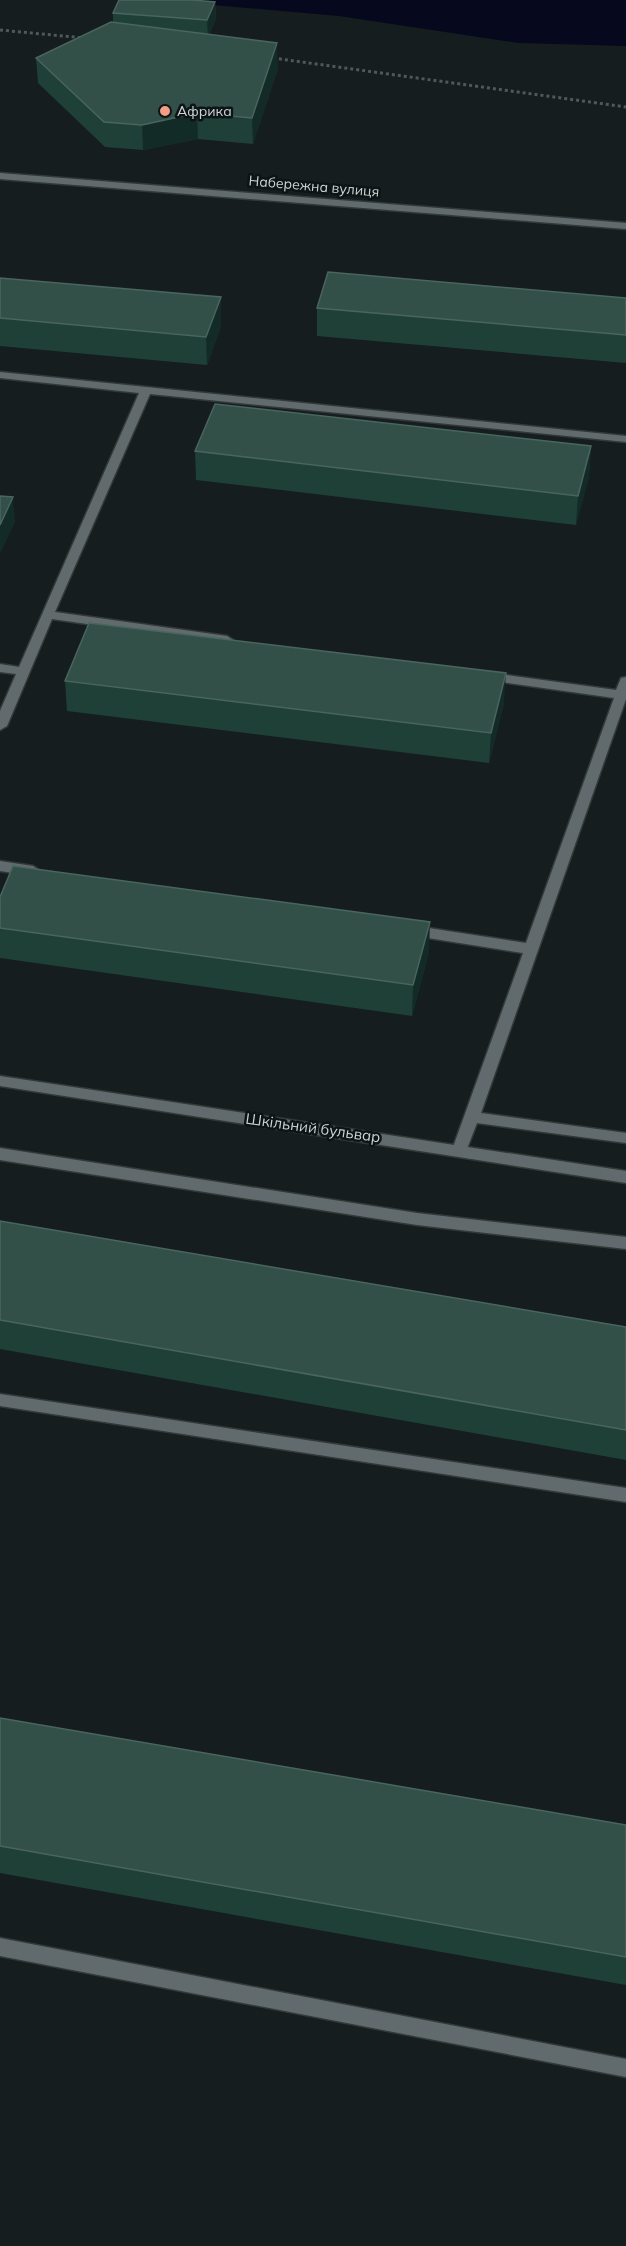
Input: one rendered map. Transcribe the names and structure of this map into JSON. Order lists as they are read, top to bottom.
{
  "streets": {
    "street": ["Набережна вулиця", "Шкільний бульвар"]
  },
  "places": ["Африка"]
}
